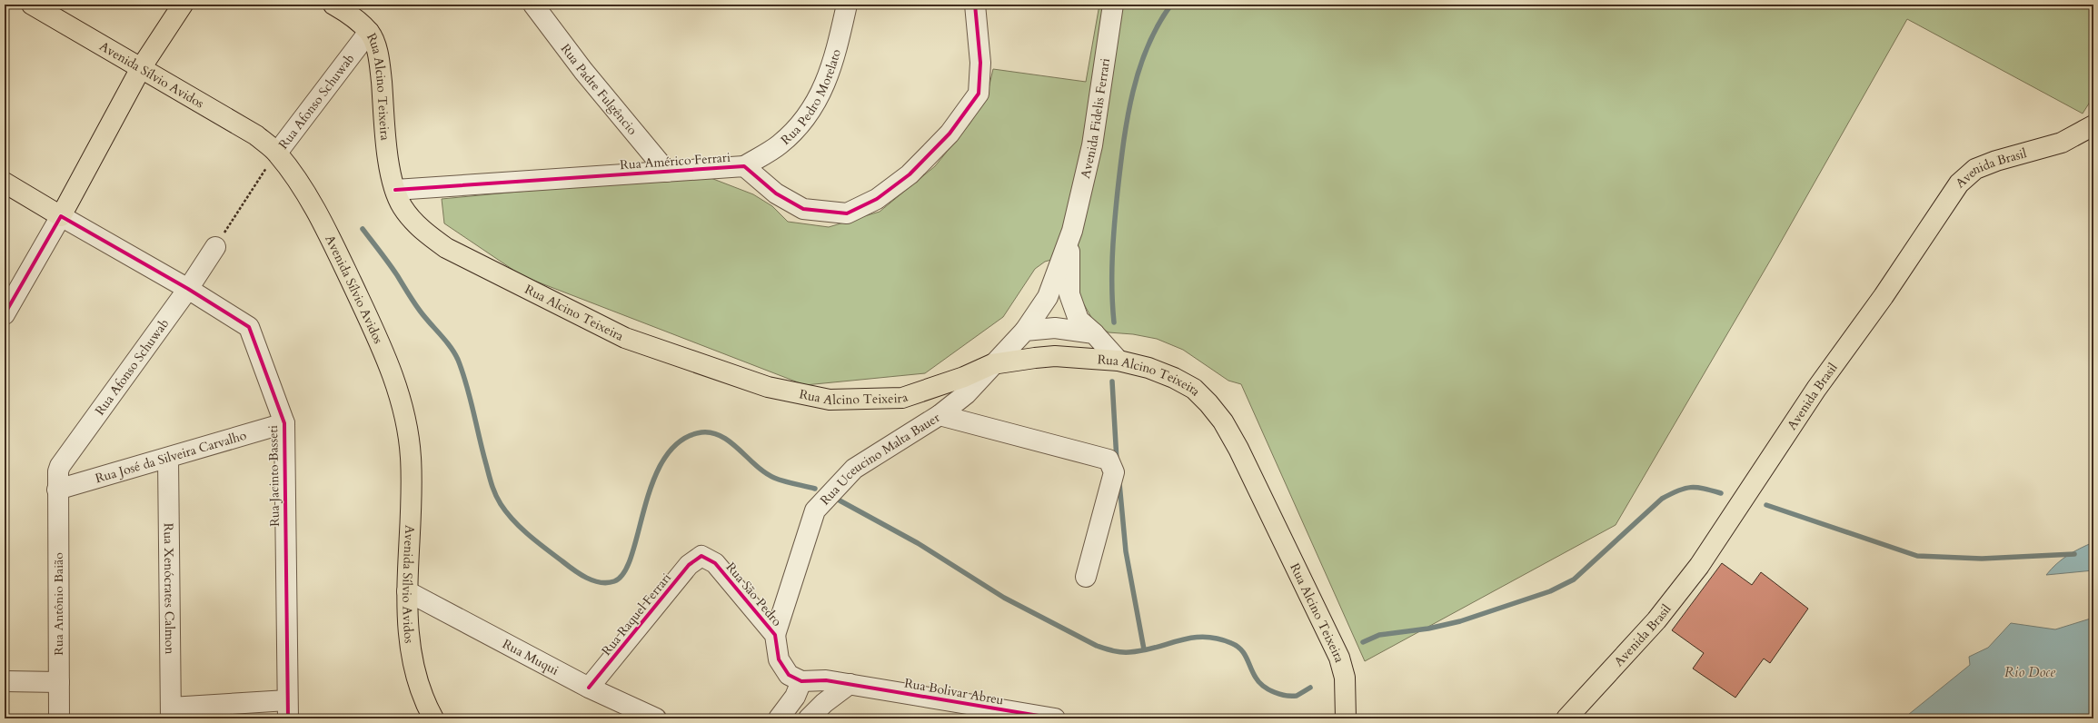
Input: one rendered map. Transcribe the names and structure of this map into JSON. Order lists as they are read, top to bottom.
{
  "streets": {
    "main road": [
      "Avenida Sílvio Avidos",
      "Rua Alcino Teixeira",
      "Avenida Brasil",
      "Rua Jacinto Basseti"
    ],
    "street": [
      "Rua Padre Fulgêncio",
      "Rua Pedro Morelato",
      "Rua Afonso Schuwab",
      "Avenida Fidelis Ferrari",
      "Rua Américo Ferrari",
      "Rua José da Silveira Carvalho",
      "Rua Uceucino Malta Bauer",
      "Rua Xenócrates Calmon",
      "Rua São Pedro",
      "Rua Antônio Baião",
      "Rua Raquel Ferrari",
      "Rua Muqui",
      "Rua Bolivar Abreu"
    ]
  },
  "crossings": [
    ["Avenida Sílvio Avidos", "Rua Afonso Schuwab"],
    ["Avenida Sílvio Avidos", "Rua Muqui"],
    ["Rua Alcino Teixeira", "Rua Afonso Schuwab"],
    ["Rua Alcino Teixeira", "Avenida Fidelis Ferrari"],
    ["Rua Alcino Teixeira", "Rua Américo Ferrari"],
    ["Rua Alcino Teixeira", "Rua Uceucino Malta Bauer"],
    ["Rua Padre Fulgêncio", "Rua Américo Ferrari"],
    ["Rua Pedro Morelato", "Rua Américo Ferrari"],
    ["Rua Afonso Schuwab", "Rua José da Silveira Carvalho"],
    ["Rua Afonso Schuwab", "Rua Jacinto Basseti"],
    ["Rua Afonso Schuwab", "Rua Antônio Baião"],
    ["Avenida Fidelis Ferrari", "Rua Uceucino Malta Bauer"],
    ["Rua José da Silveira Carvalho", "Rua Jacinto Basseti"],
    ["Rua José da Silveira Carvalho", "Rua Xenócrates Calmon"],
    ["Rua José da Silveira Carvalho", "Rua Antônio Baião"],
    ["Rua Uceucino Malta Bauer", "Rua São Pedro"],
    ["Rua São Pedro", "Rua Raquel Ferrari"],
    ["Rua Raquel Ferrari", "Rua Muqui"]
  ],
  "water": ["Rio Doce"]
}
